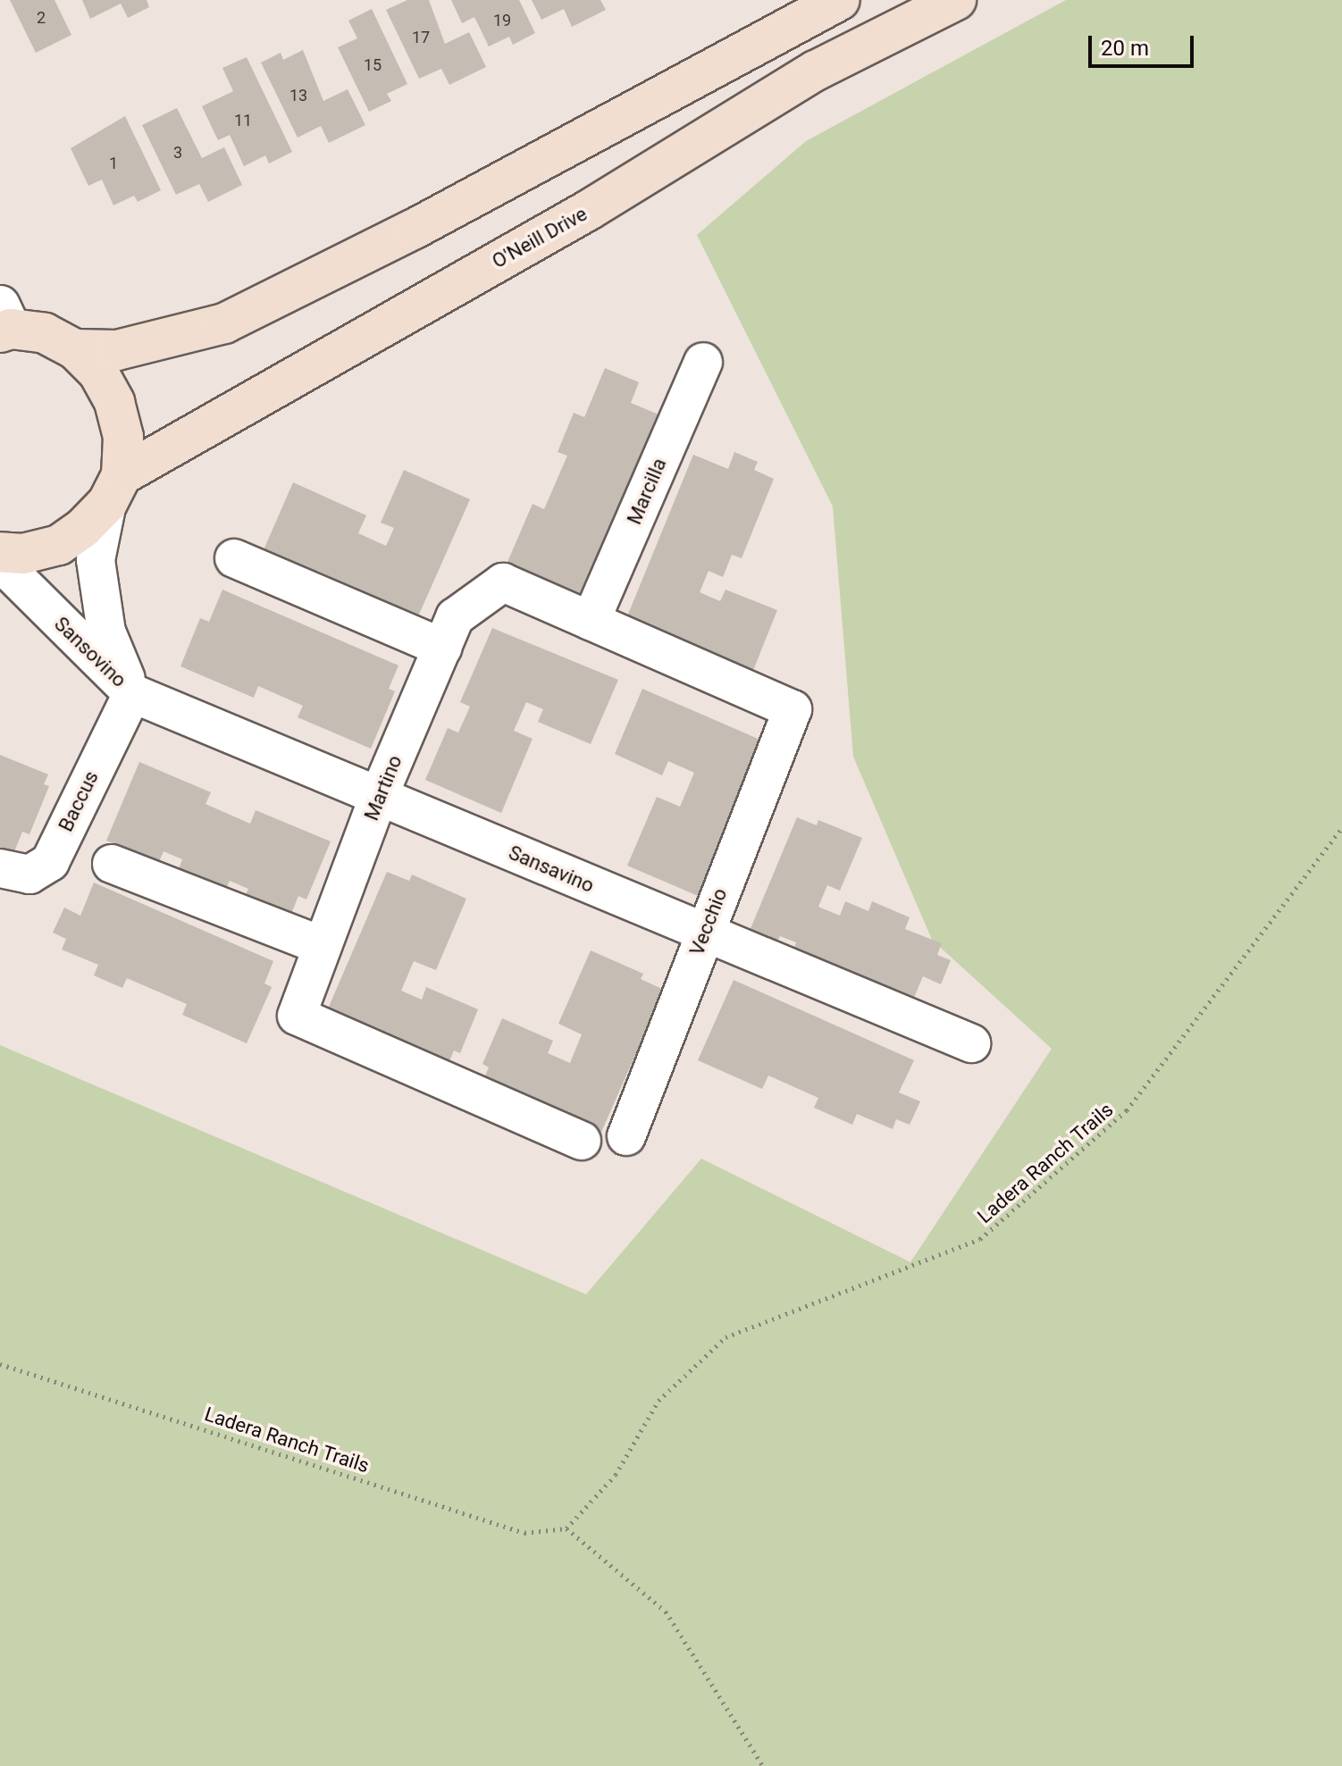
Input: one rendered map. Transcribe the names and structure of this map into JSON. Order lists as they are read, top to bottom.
{
  "streets": {
    "main road": ["O'Neill Drive"],
    "street": [
      "Marcilla",
      "Sansovino",
      "Martino",
      "Baccus",
      "Sansavino",
      "Vecchio"
    ],
    "path": ["Ladera Ranch Trails"]
  },
  "crossings": [
    ["O'Neill Drive", "Sansovino"],
    ["Marcilla", "Martino"],
    ["Marcilla", "Vecchio"],
    ["Sansovino", "Baccus"],
    ["Sansovino", "Sansavino"],
    ["Martino", "Sansavino"],
    ["Martino", "Vecchio"],
    ["Baccus", "Sansavino"],
    ["Sansavino", "Vecchio"]
  ],
  "house_numbers": [
    "2",
    "19",
    "17",
    "15",
    "13",
    "11",
    "3",
    "1"
  ],
  "scale_bar": "20 m"
}
